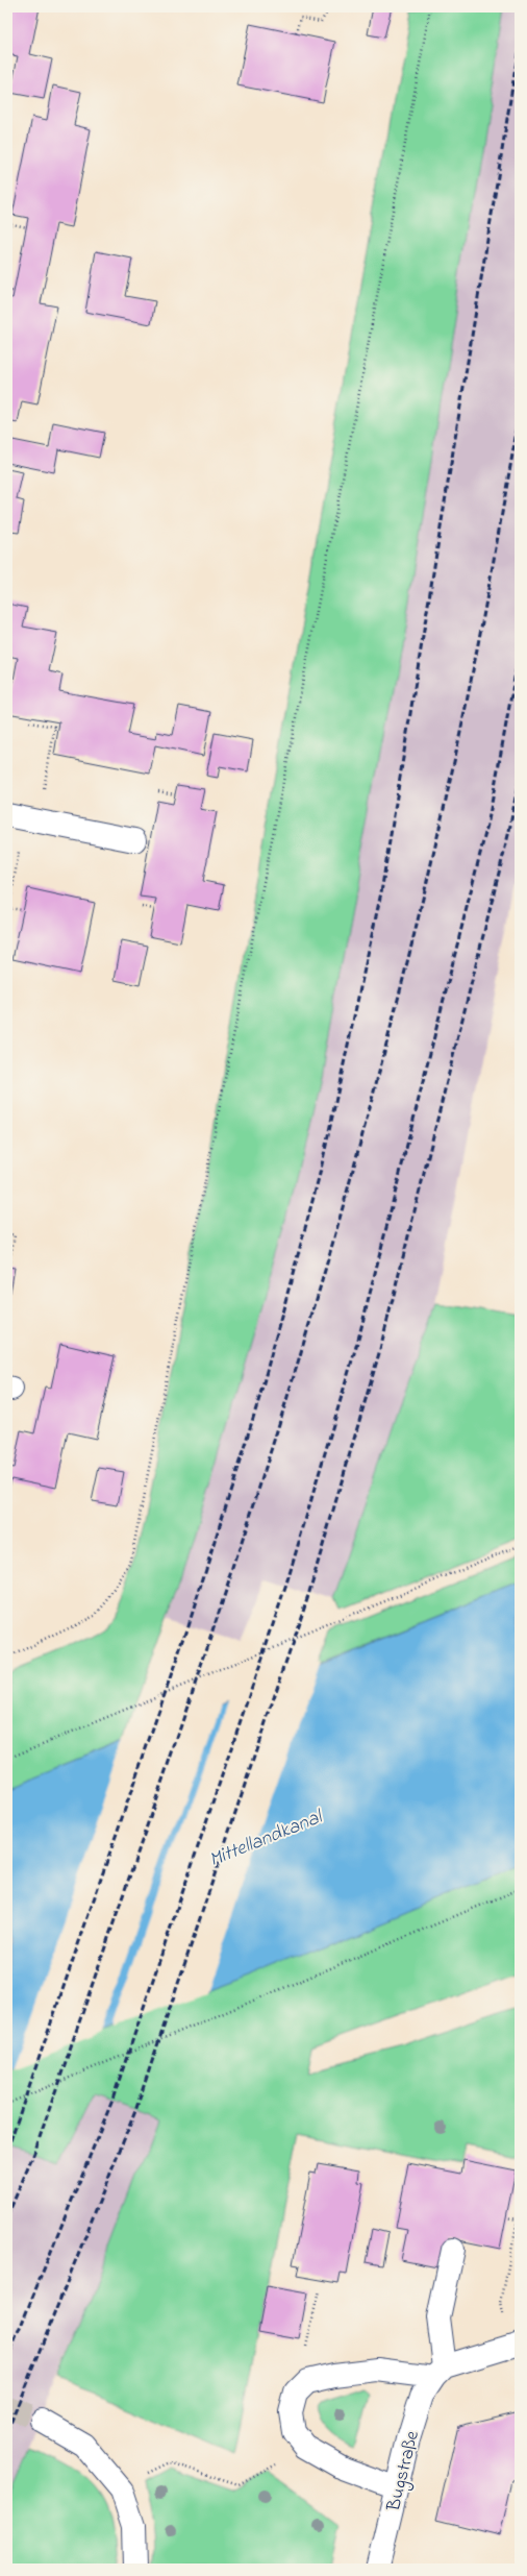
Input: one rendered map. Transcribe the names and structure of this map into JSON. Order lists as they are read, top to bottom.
{
  "streets": {
    "street": ["Bugstraße"]
  },
  "water": ["Mittellandkanal"]
}
